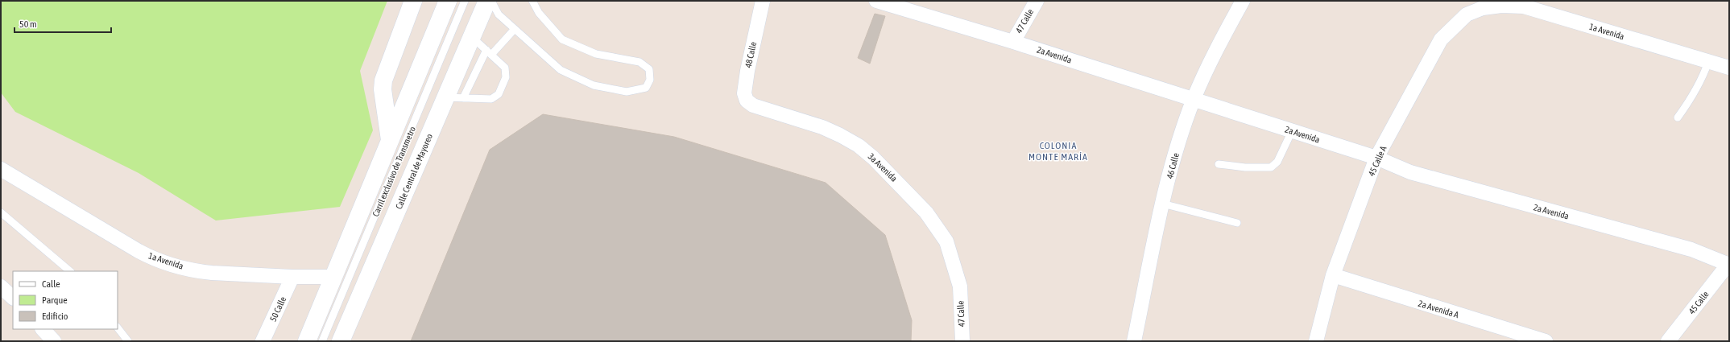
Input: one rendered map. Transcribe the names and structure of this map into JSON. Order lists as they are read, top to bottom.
{
  "streets": {
    "main road": ["Calle Central de Mayoreo"],
    "street": [
      "47 Calle",
      "1a Avenida",
      "48 Calle",
      "2a Avenida",
      "45 Calle A",
      "46 Calle",
      "3a Avenida",
      "45 Calle",
      "50 Calle",
      "2a Avenida A"
    ],
    "lane": ["Carril exclusivo de Transmetro"]
  },
  "crossings": [
    ["47 Calle", "2a Avenida"],
    ["47 Calle", "3a Avenida"],
    ["1a Avenida", "45 Calle A"],
    ["1a Avenida", "50 Calle"],
    ["48 Calle", "3a Avenida"],
    ["2a Avenida", "45 Calle A"],
    ["2a Avenida", "46 Calle"],
    ["2a Avenida", "45 Calle"],
    ["45 Calle A", "2a Avenida A"]
  ],
  "districts": ["COLONIA MONTE MARÍA"],
  "legend": ["Calle", "Parque", "Edificio"],
  "scale_bar": "50 m"
}
